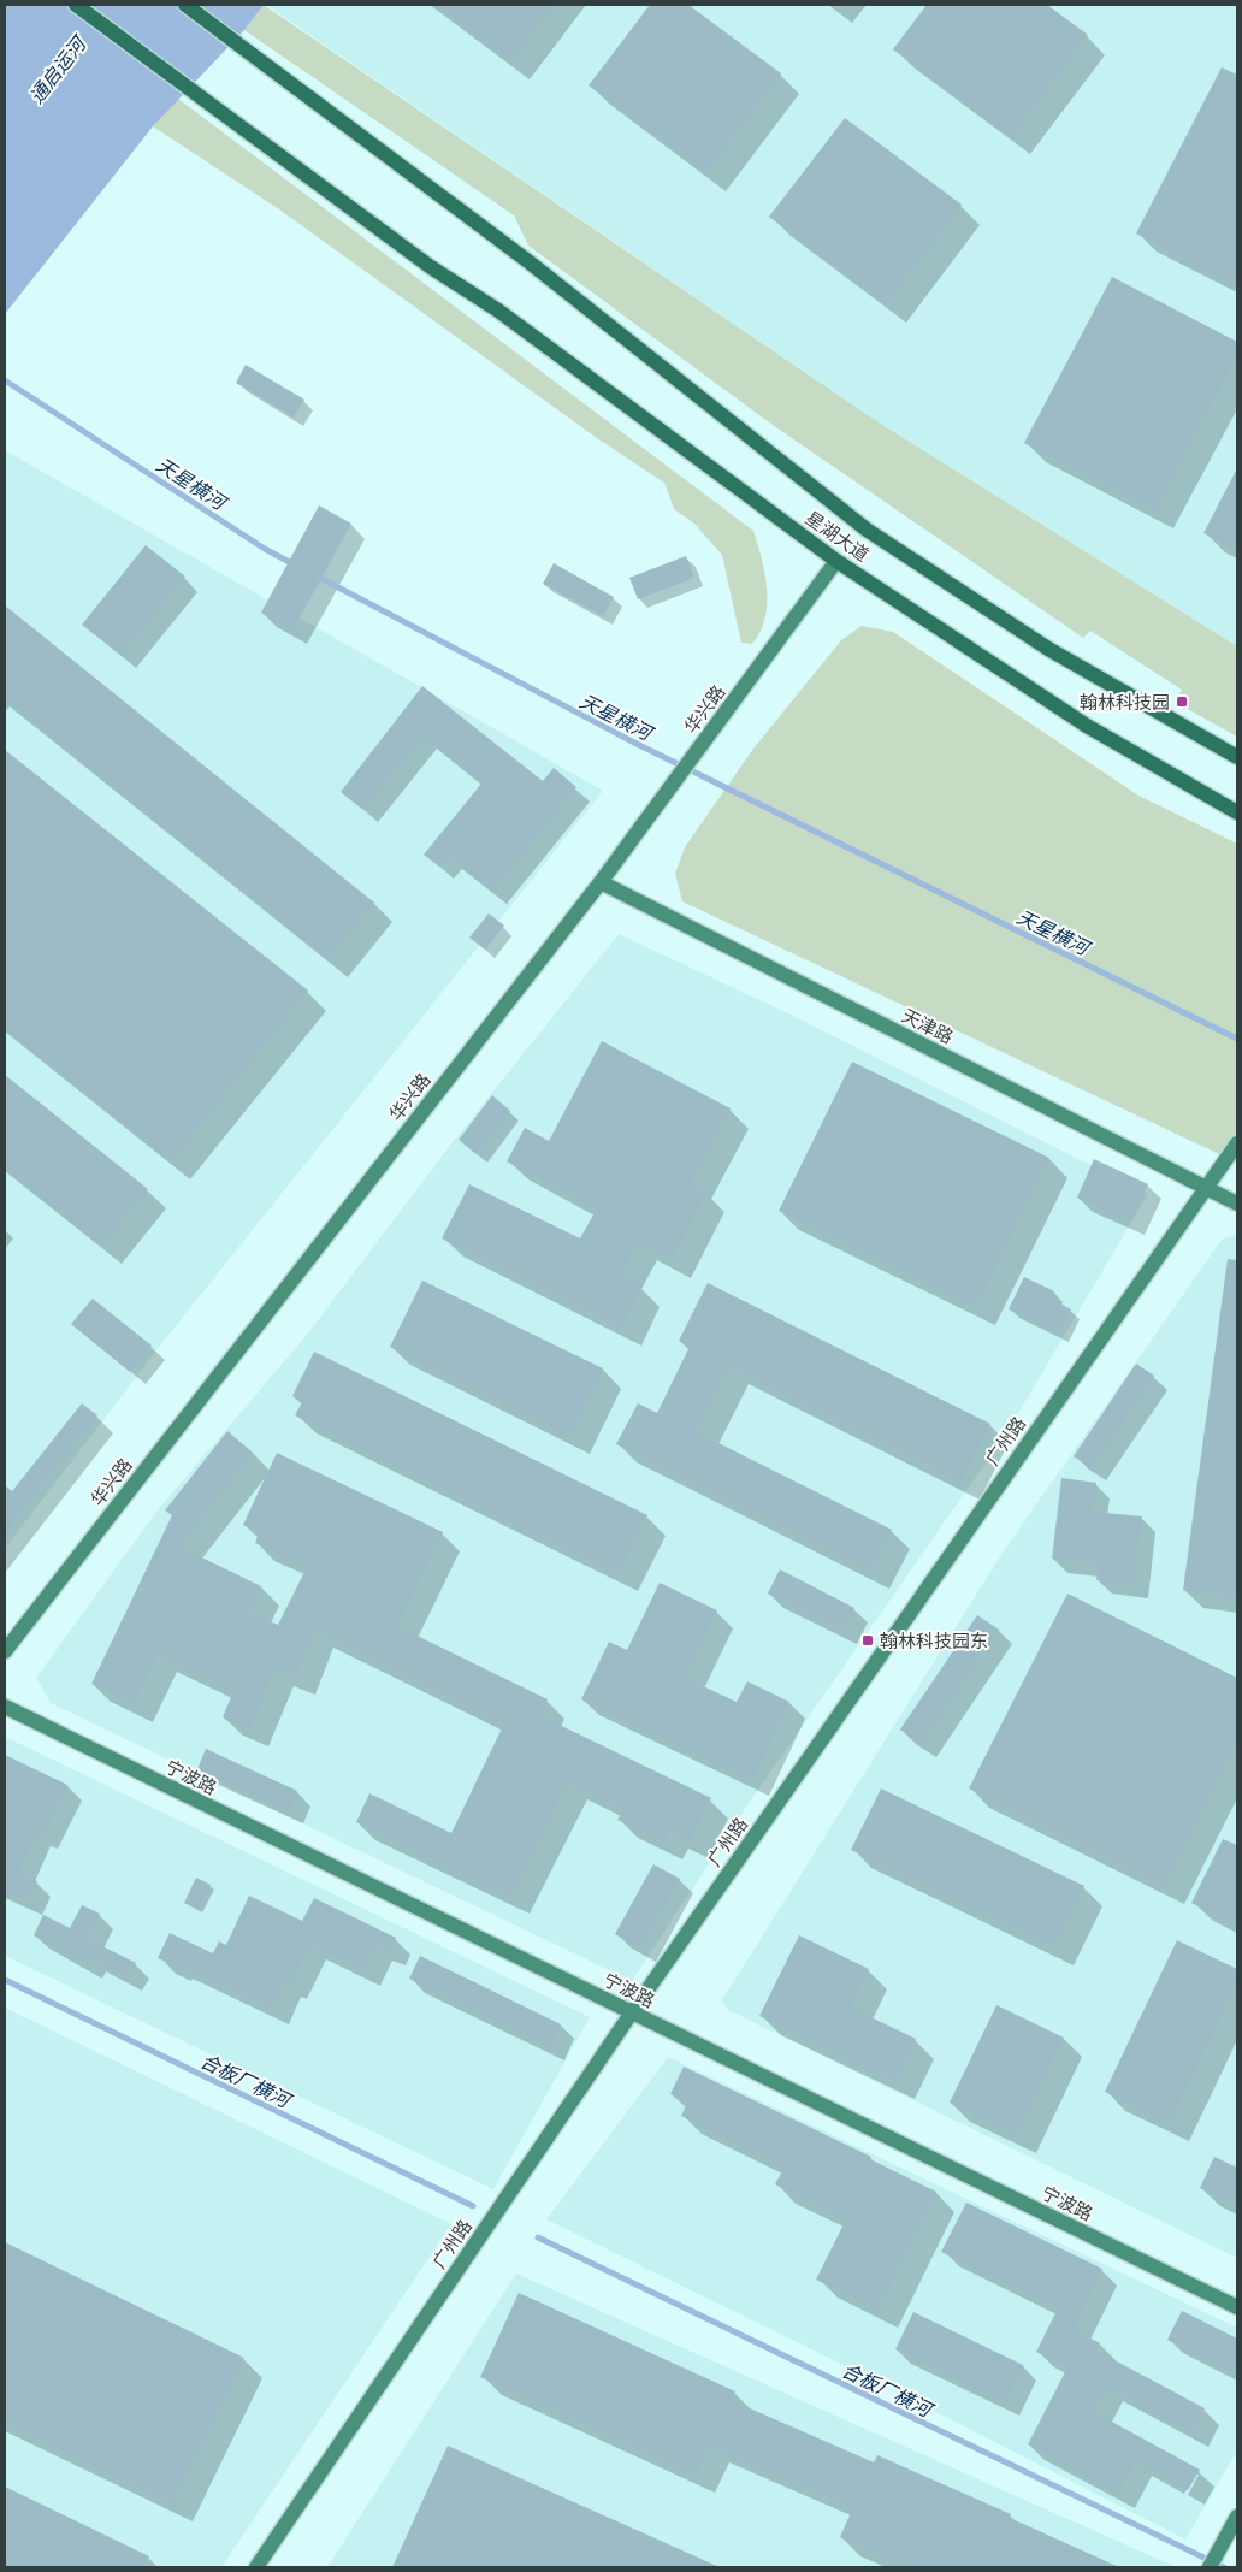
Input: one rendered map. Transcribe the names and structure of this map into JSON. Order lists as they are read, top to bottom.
{
  "streets": {
    "main road": ["星湖大道"],
    "street": [
      "华兴路",
      "天津路",
      "广州路",
      "宁波路"
    ]
  },
  "crossings": [
    ["星湖大道", "华兴路"],
    ["华兴路", "天津路"],
    ["天津路", "广州路"],
    ["广州路", "宁波路"]
  ],
  "water": ["通启运河", "天星横河", "合板厂横河"],
  "places": {
    "transit": ["翰林科技园", "翰林科技园东"]
  }
}
